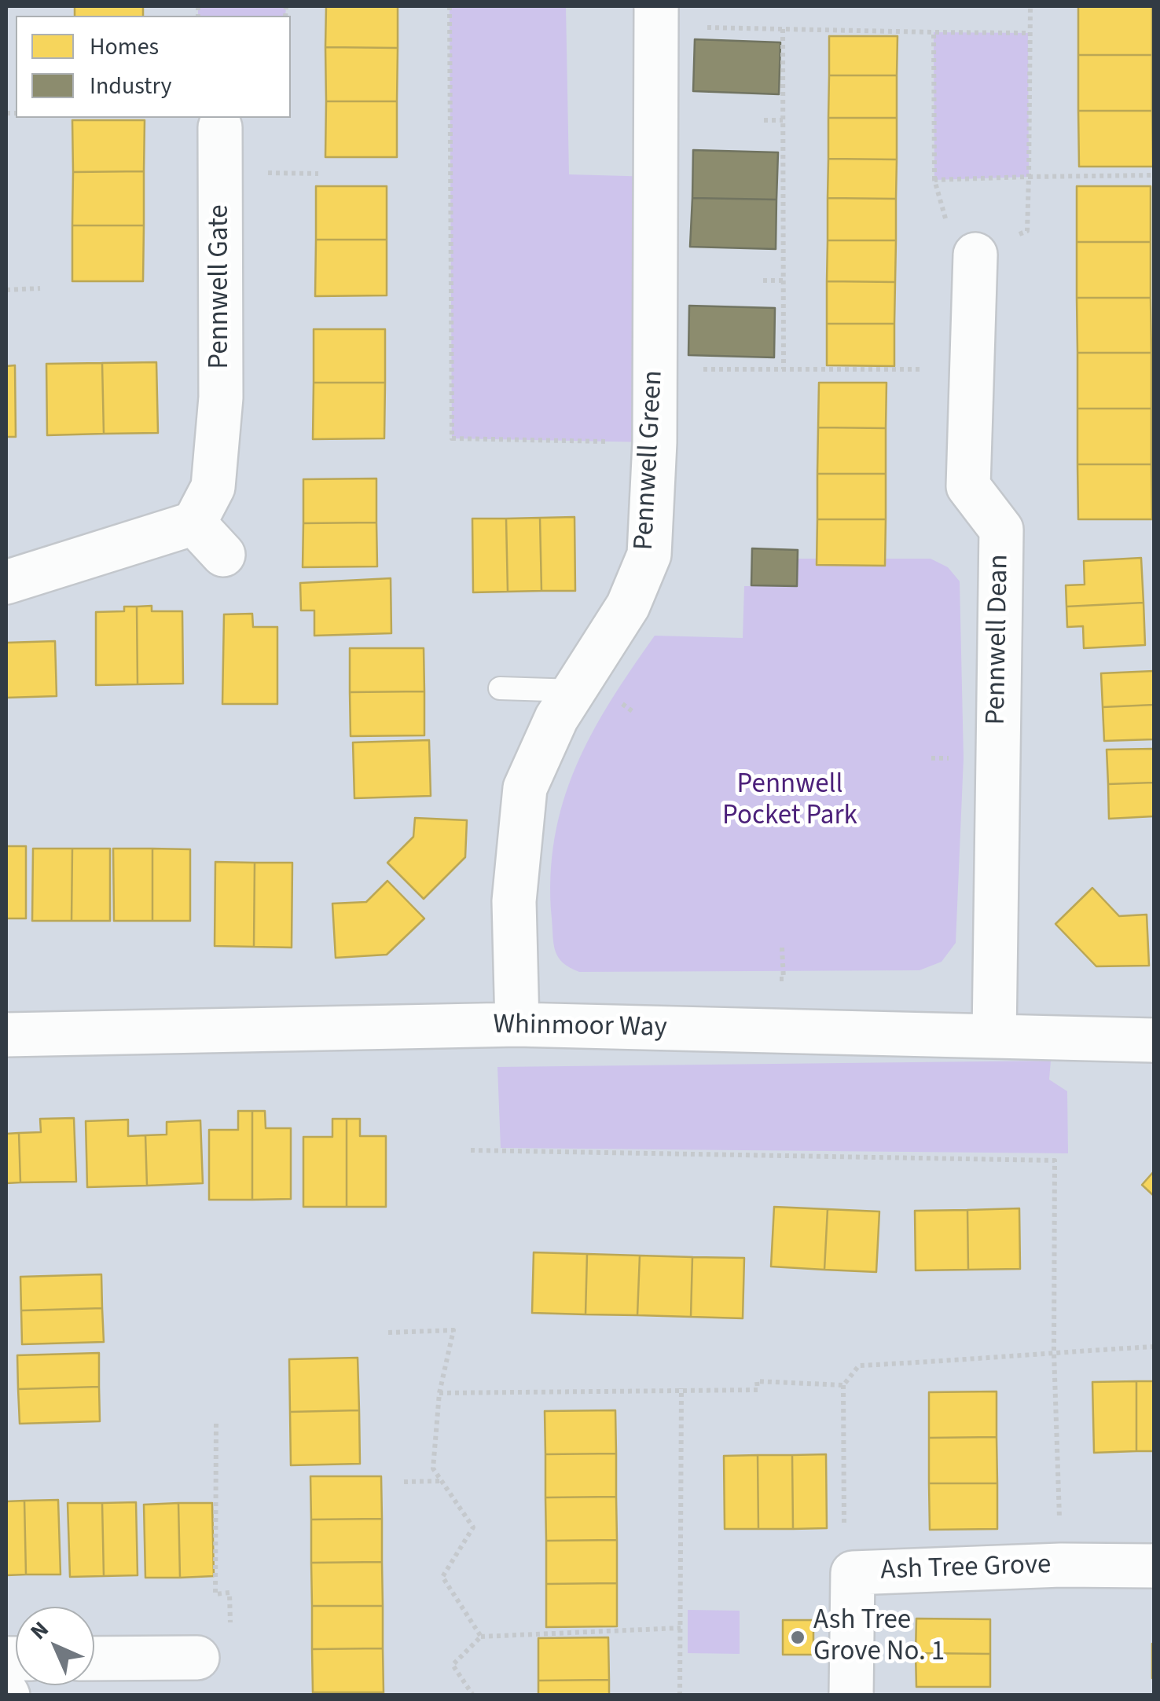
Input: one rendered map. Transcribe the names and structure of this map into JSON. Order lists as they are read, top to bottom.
{
  "streets": {
    "street": [
      "Pennwell Gate",
      "Pennwell Green",
      "Pennwell Dean",
      "Whinmoor Way",
      "Ash Tree Grove"
    ]
  },
  "crossings": [
    ["Pennwell Green", "Whinmoor Way"],
    ["Pennwell Dean", "Whinmoor Way"]
  ],
  "parks": ["Pennwell Pocket Park"],
  "places": ["Ash Tree Grove No. 1"],
  "legend": ["Homes", "Industry"],
  "north": "top left"
}
